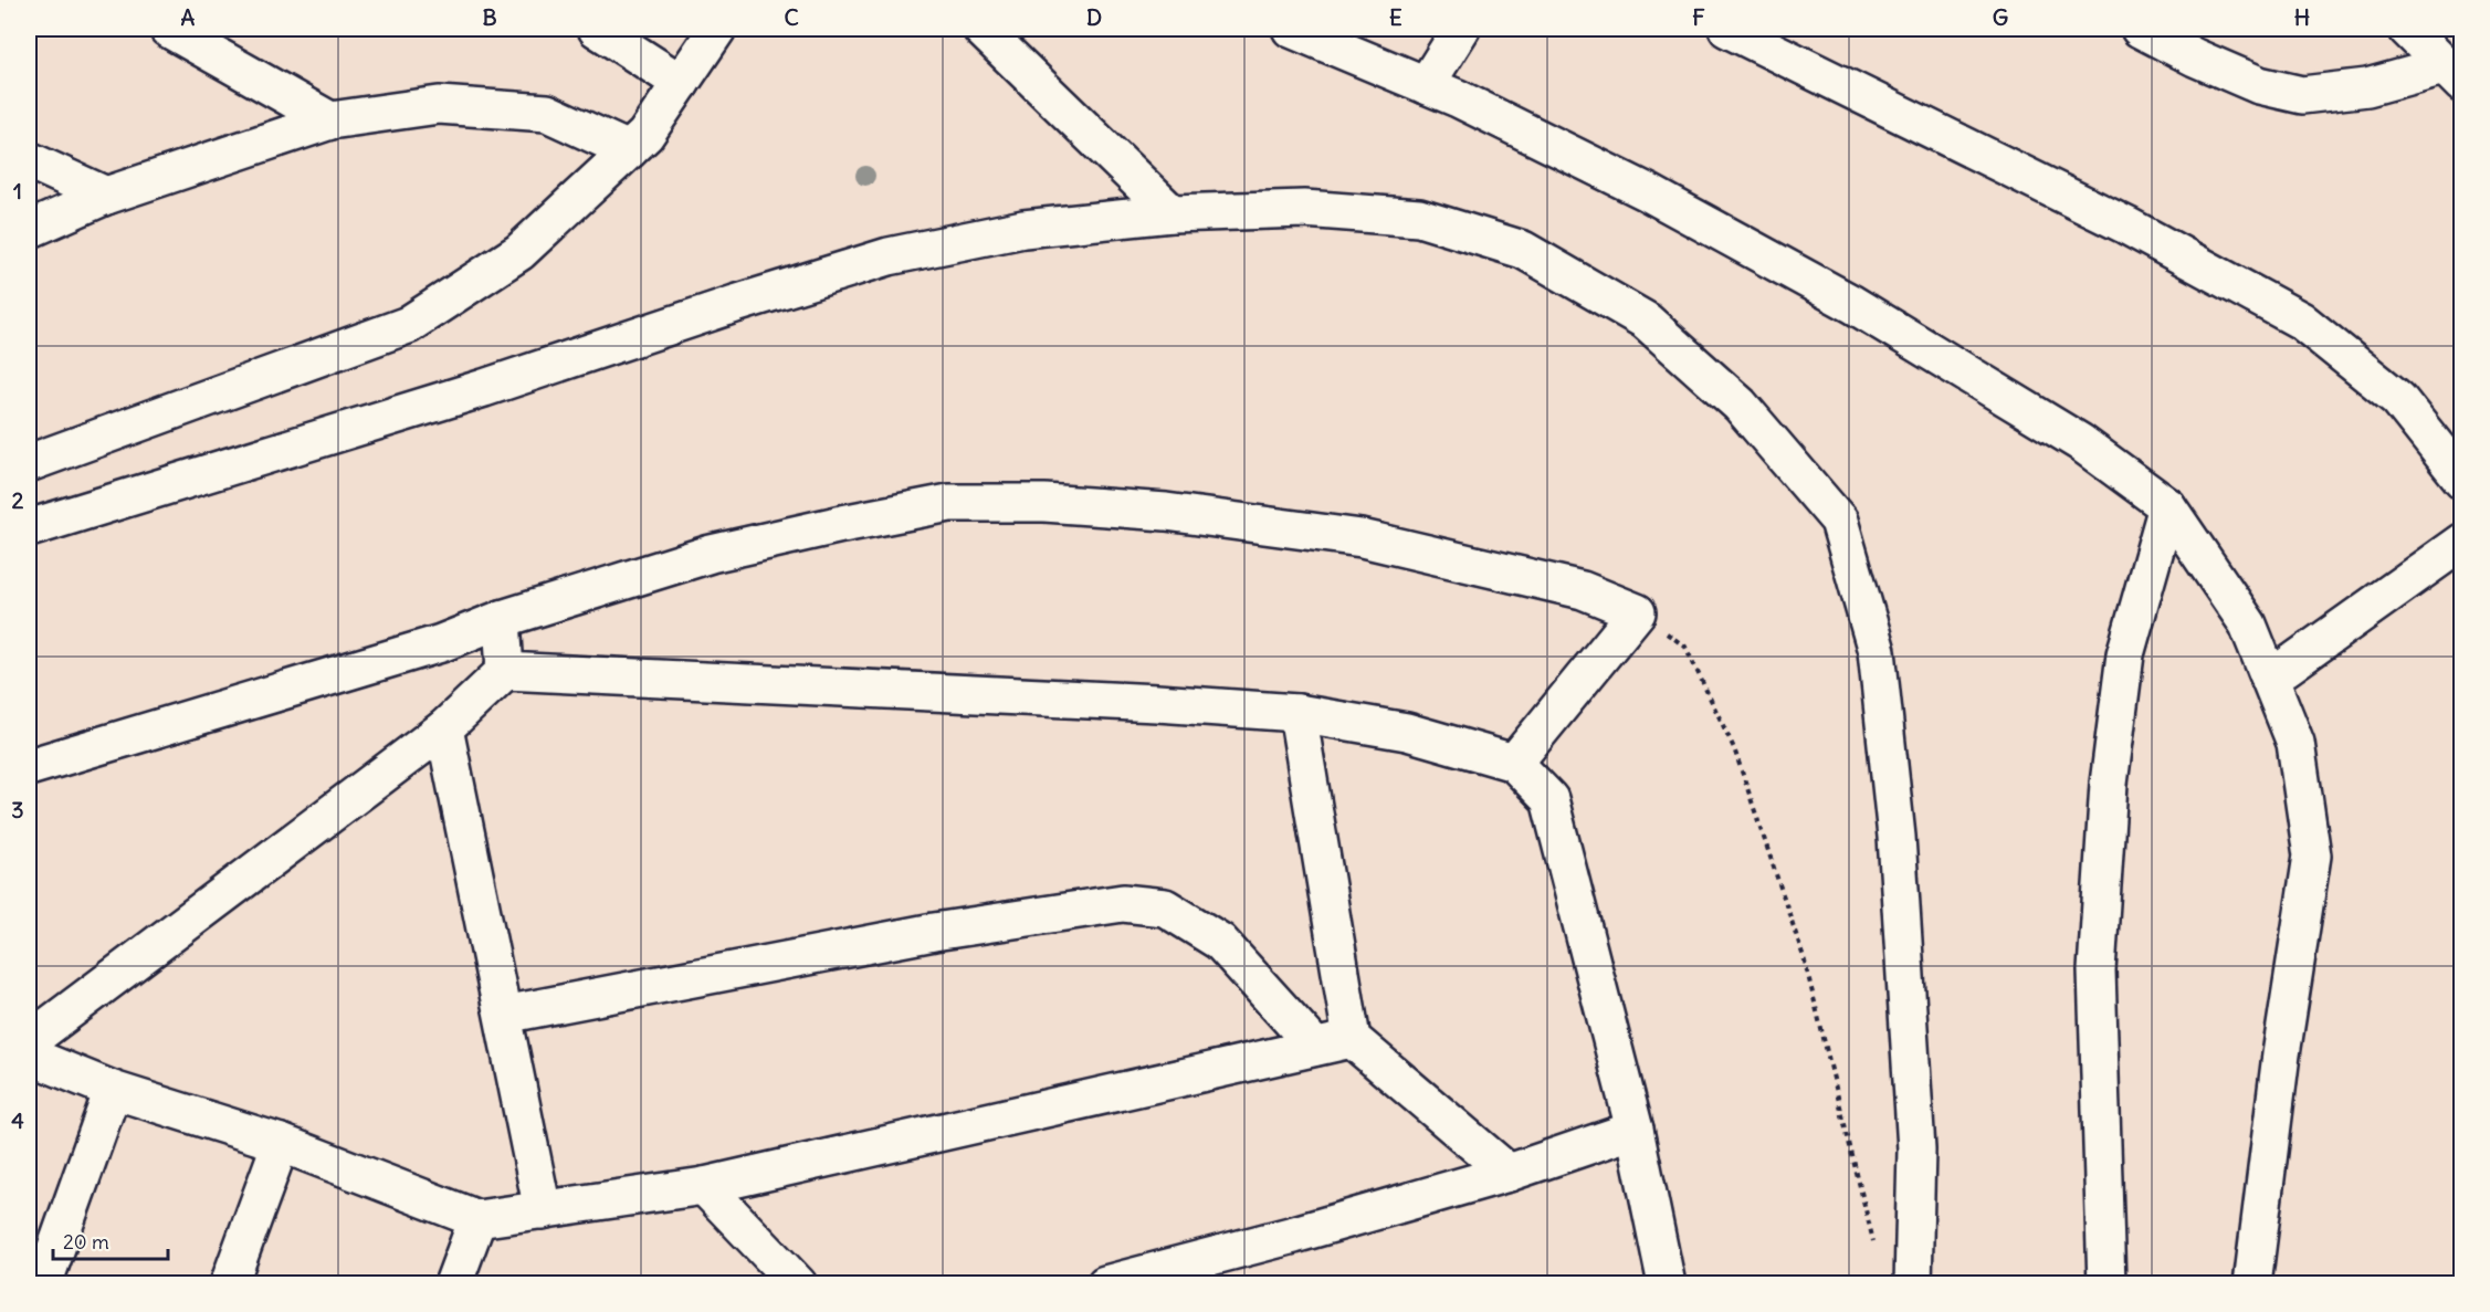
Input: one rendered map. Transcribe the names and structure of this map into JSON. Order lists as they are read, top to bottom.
{
  "scale_bar": "20 m",
  "grid": {
    "columns": [
      "A",
      "B",
      "C",
      "D",
      "E",
      "F",
      "G",
      "H"
    ],
    "rows": [
      "1",
      "2",
      "3",
      "4"
    ]
  }
}
